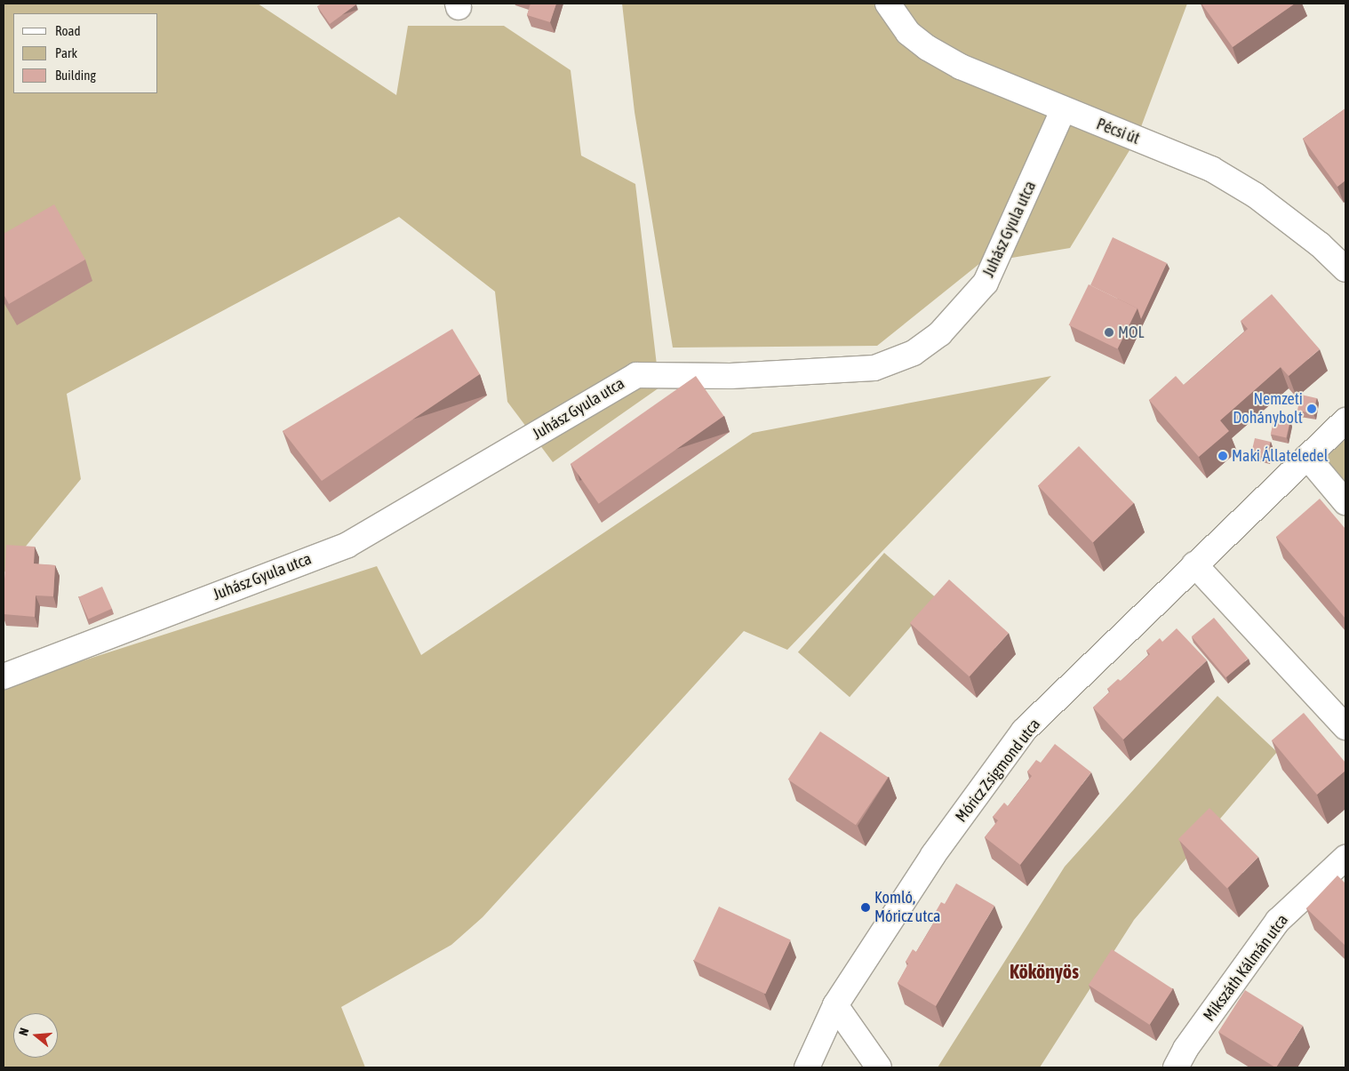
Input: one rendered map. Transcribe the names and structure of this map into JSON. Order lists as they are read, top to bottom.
{
  "streets": {
    "street": [
      "Pécsi út",
      "Juhász Gyula utca",
      "Móricz Zsigmond utca",
      "Mikszáth Kálmán utca"
    ]
  },
  "crossings": [
    ["Pécsi út", "Juhász Gyula utca"]
  ],
  "districts": ["Kökönyös"],
  "places": [
    "MOL",
    "Nemzeti Dohánybolt",
    "Maki Állateledel",
    "Komló, Móricz utca"
  ],
  "legend": ["Road", "Park", "Building"],
  "north": "left"
}
